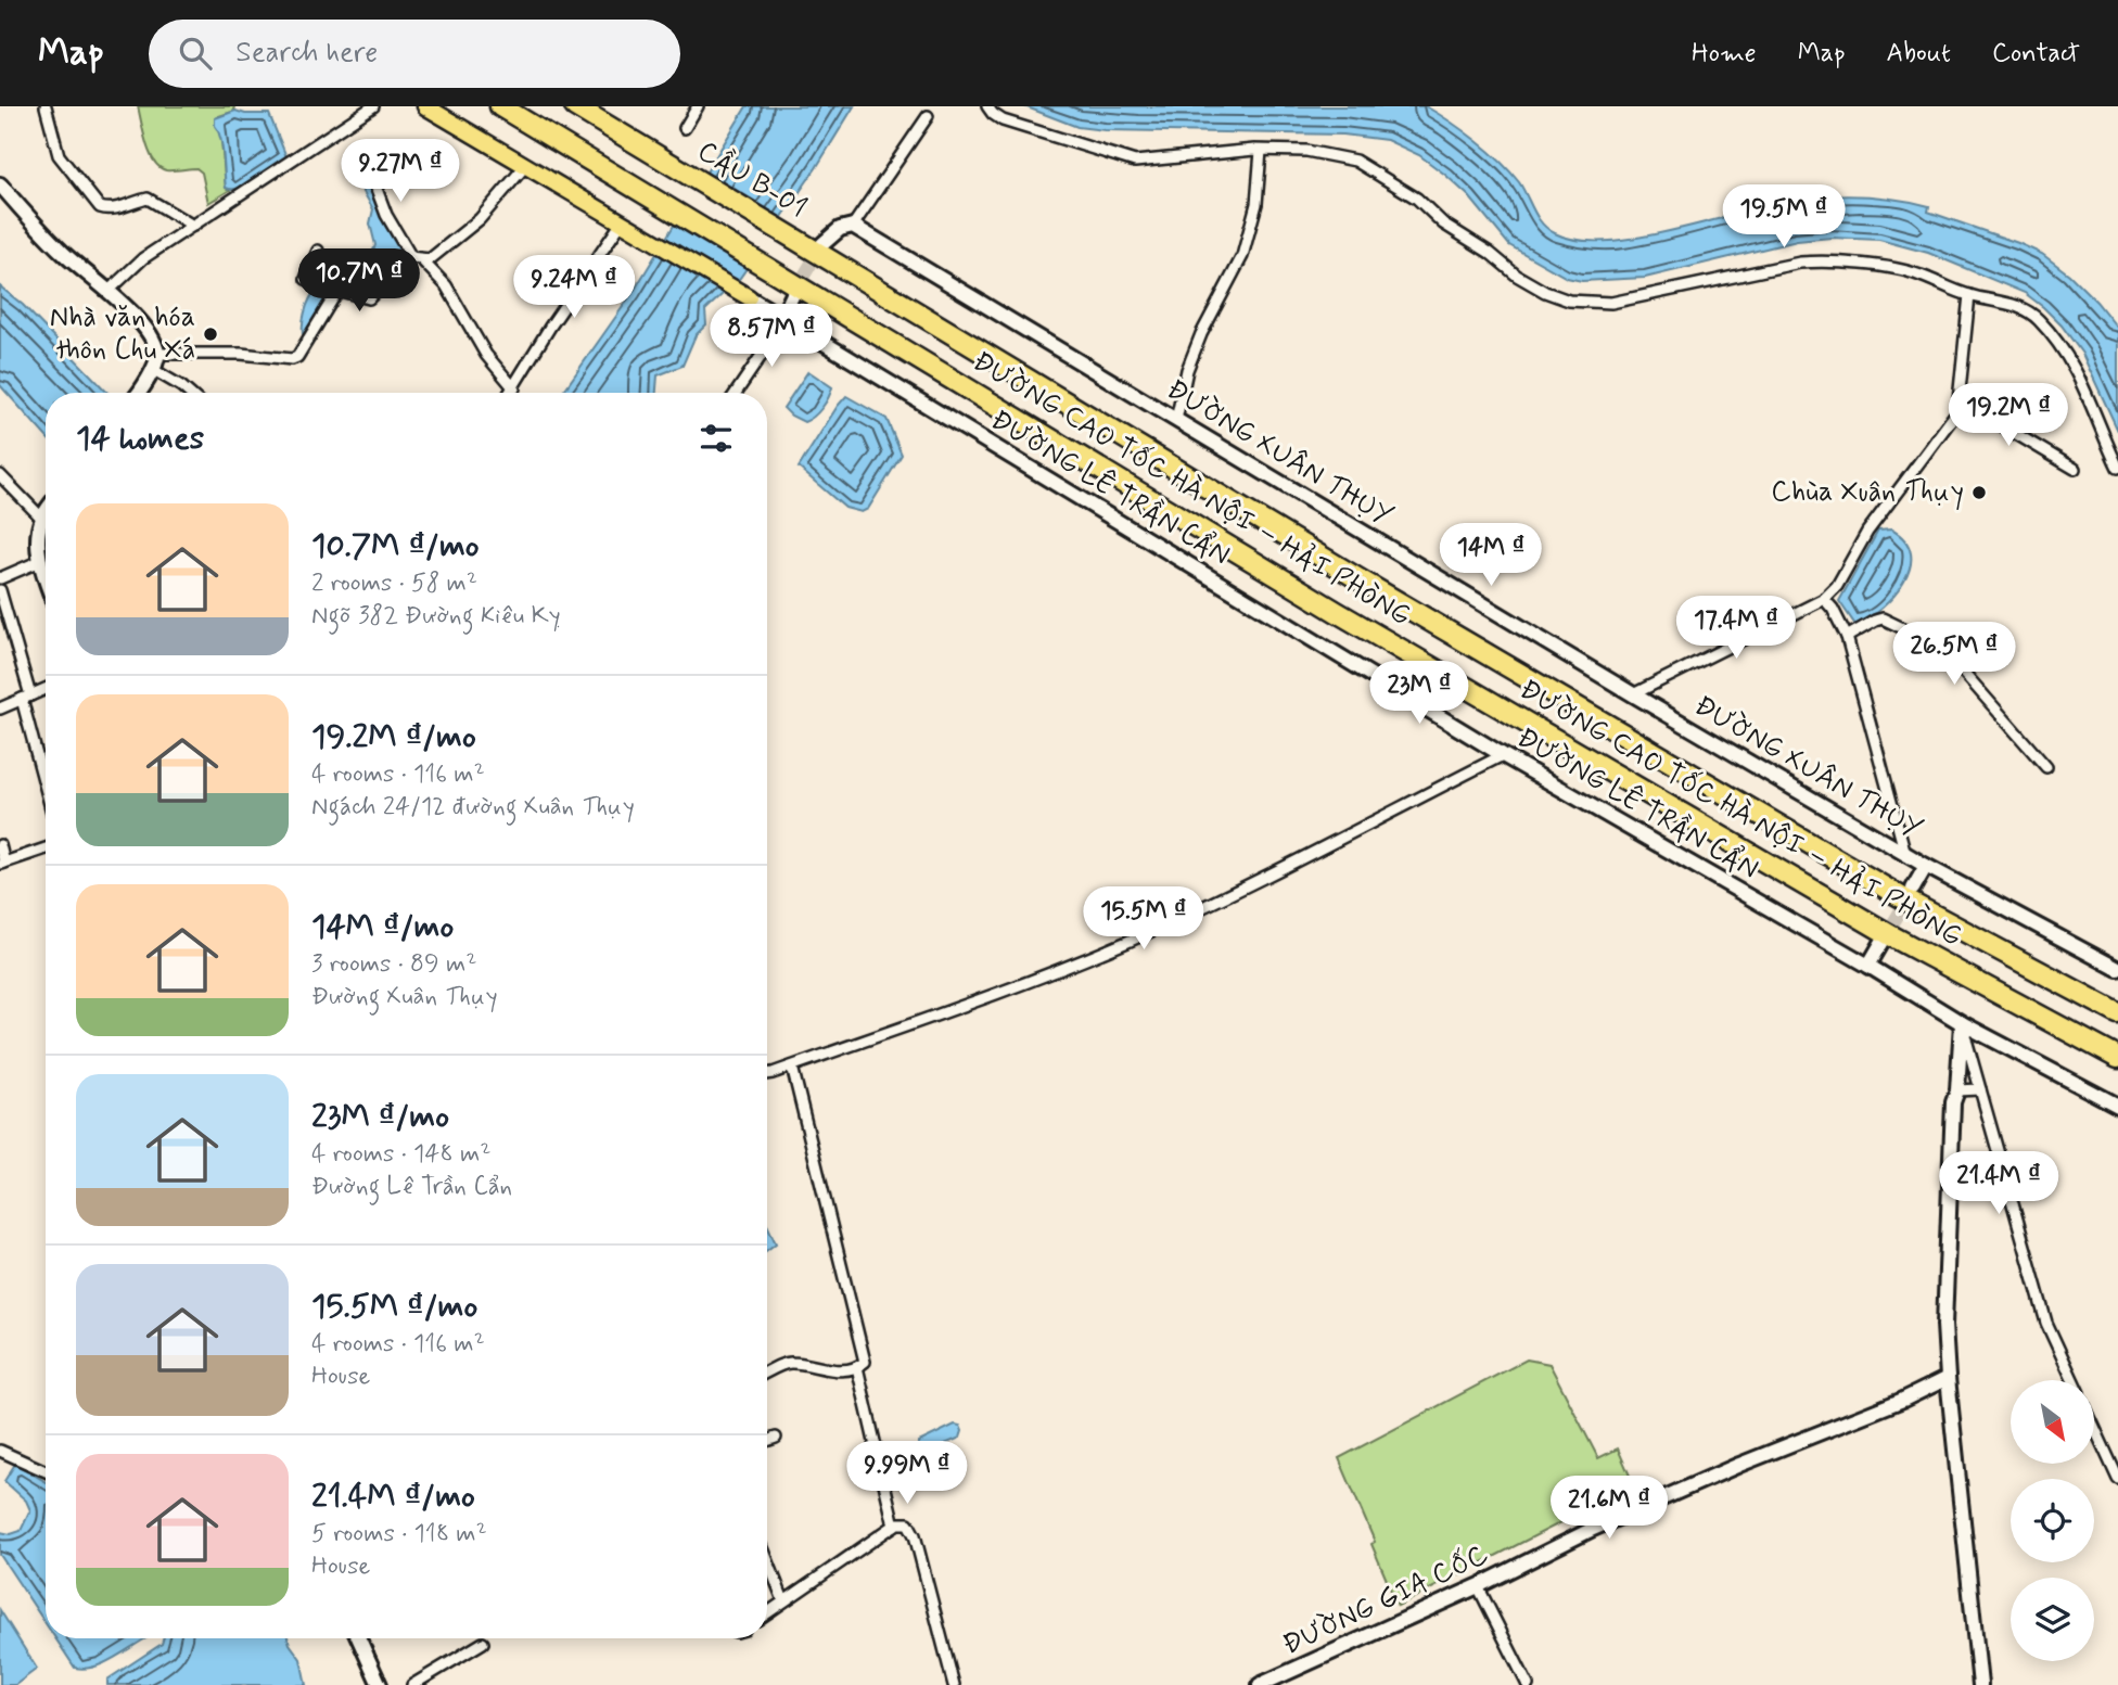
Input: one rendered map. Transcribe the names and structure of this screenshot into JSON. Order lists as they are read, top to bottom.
{
  "streets": {
    "highway": ["CẦU B-01", "ĐƯỜNG CAO TỐC HÀ NỘI – HẢI PHÒNG"],
    "main road": ["ĐƯỜNG XUÂN THỤY", "ĐƯỜNG LÊ TRẦN CẨN", "ĐƯỜNG GIA CỐC"]
  },
  "crossings": [
    ["CẦU B-01", "ĐƯỜNG CAO TỐC HÀ NỘI – HẢI PHÒNG"]
  ],
  "places": ["Nhà văn hóa thôn Chu Xá", "Chùa Xuân Thụy"],
  "north": "bottom right",
  "page": {
    "header": "Map",
    "search": "Search here",
    "nav": [
      "Home",
      "Map",
      "About",
      "Contact"
    ],
    "price": [
      "9.27M ₫",
      "19.5M ₫",
      "10.7M ₫",
      "9.24M ₫",
      "8.57M ₫",
      "19.2M ₫",
      "14M ₫",
      "17.4M ₫",
      "26.5M ₫",
      "23M ₫",
      "15.5M ₫",
      "21.4M ₫",
      "9.99M ₫",
      "21.6M ₫"
    ],
    "heading": "14 homes",
    "list": [
      {
        "name": "10.7M ₫/mo",
        "note": "2 rooms · 58 m² · Ngõ 382 Đường Kiêu Kỵ"
      },
      {
        "name": "19.2M ₫/mo",
        "note": "4 rooms · 116 m² · Ngách 24/12 đường Xuân Thụy"
      },
      {
        "name": "14M ₫/mo",
        "note": "3 rooms · 89 m² · Đường Xuân Thụy"
      },
      {
        "name": "23M ₫/mo",
        "note": "4 rooms · 148 m² · Đường Lê Trần Cẩn"
      },
      {
        "name": "15.5M ₫/mo",
        "note": "4 rooms · 116 m² · House"
      },
      {
        "name": "21.4M ₫/mo",
        "note": "5 rooms · 118 m² · House"
      }
    ]
  }
}
